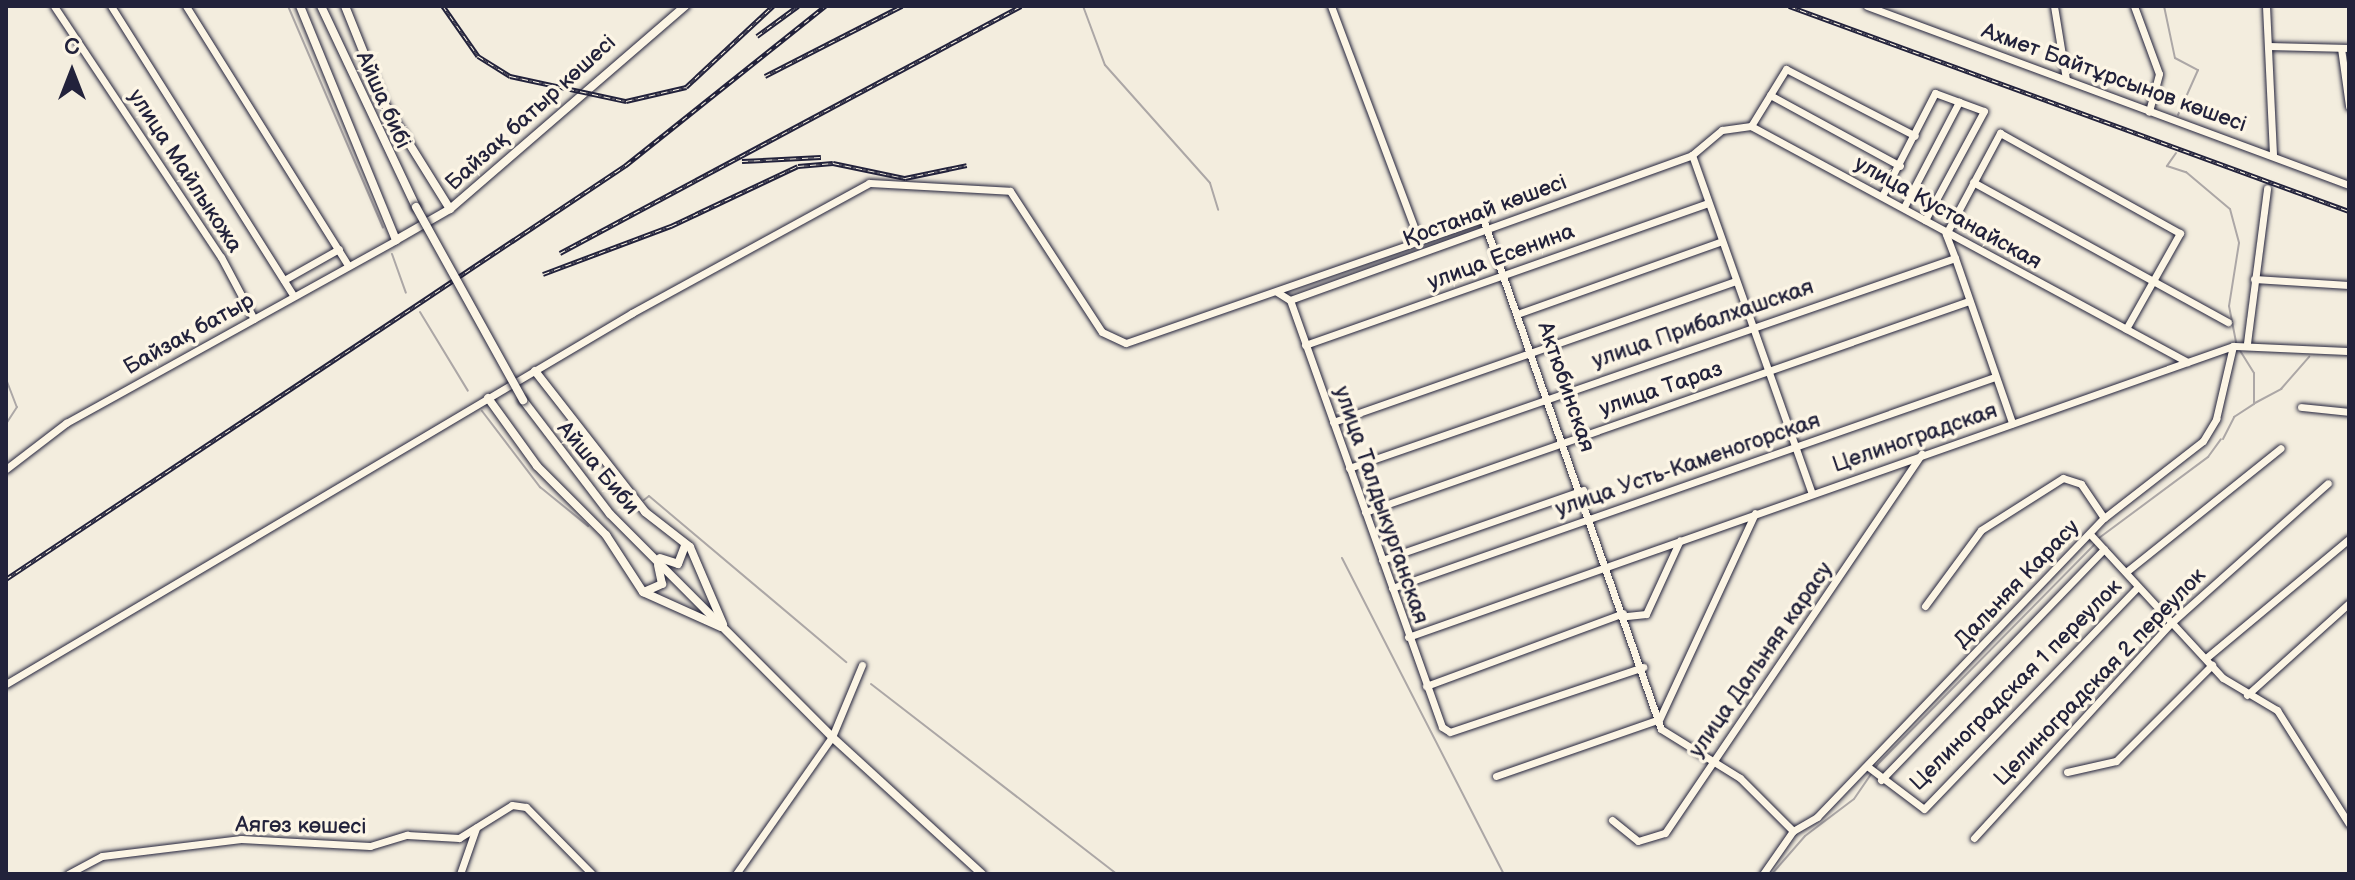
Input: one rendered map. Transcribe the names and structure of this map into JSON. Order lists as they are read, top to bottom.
{
  "streets": {
    "main road": ["Айша бибі", "Байзақ батыр көшесі", "Айша Биби"],
    "street": [
      "Ахмет Байтұрсынов көшесі",
      "улица Майлыкожа",
      "Қостанай көшесі",
      "улица Кустанайская",
      "улица Есенина",
      "улица Прибалхашская",
      "Байзақ батыр",
      "Актюбинская",
      "улица Тараз",
      "Целиноградская",
      "улица Усть-Каменогорская",
      "улица Талдыкурганская",
      "Дальняя Карасу",
      "улица Дальняя карасу",
      "Целиноградская 2 переулок",
      "Целиноградская 1 переулок",
      "Аягөз көшесі"
    ]
  },
  "crossings": [
    ["Айша бибі", "Айша Биби"],
    ["Байзақ батыр көшесі", "Байзақ батыр"],
    ["улица Майлыкожа", "Байзақ батыр"],
    ["Қостанай көшесі", "Актюбинская"],
    ["Қостанай көшесі", "улица Талдыкурганская"],
    ["улица Кустанайская", "Целиноградская"],
    ["улица Есенина", "Актюбинская"],
    ["улица Есенина", "улица Талдыкурганская"],
    ["улица Прибалхашская", "Актюбинская"],
    ["улица Прибалхашская", "улица Талдыкурганская"],
    ["Актюбинская", "улица Тараз"],
    ["Актюбинская", "Целиноградская"],
    ["Актюбинская", "улица Усть-Каменогорская"],
    ["Актюбинская", "улица Талдыкурганская"],
    ["улица Тараз", "улица Талдыкурганская"],
    ["Целиноградская", "улица Талдыкурганская"],
    ["Целиноградская", "Дальняя Карасу"],
    ["Целиноградская", "улица Дальняя карасу"],
    ["улица Усть-Каменогорская", "улица Талдыкурганская"]
  ],
  "north": "top"
}
